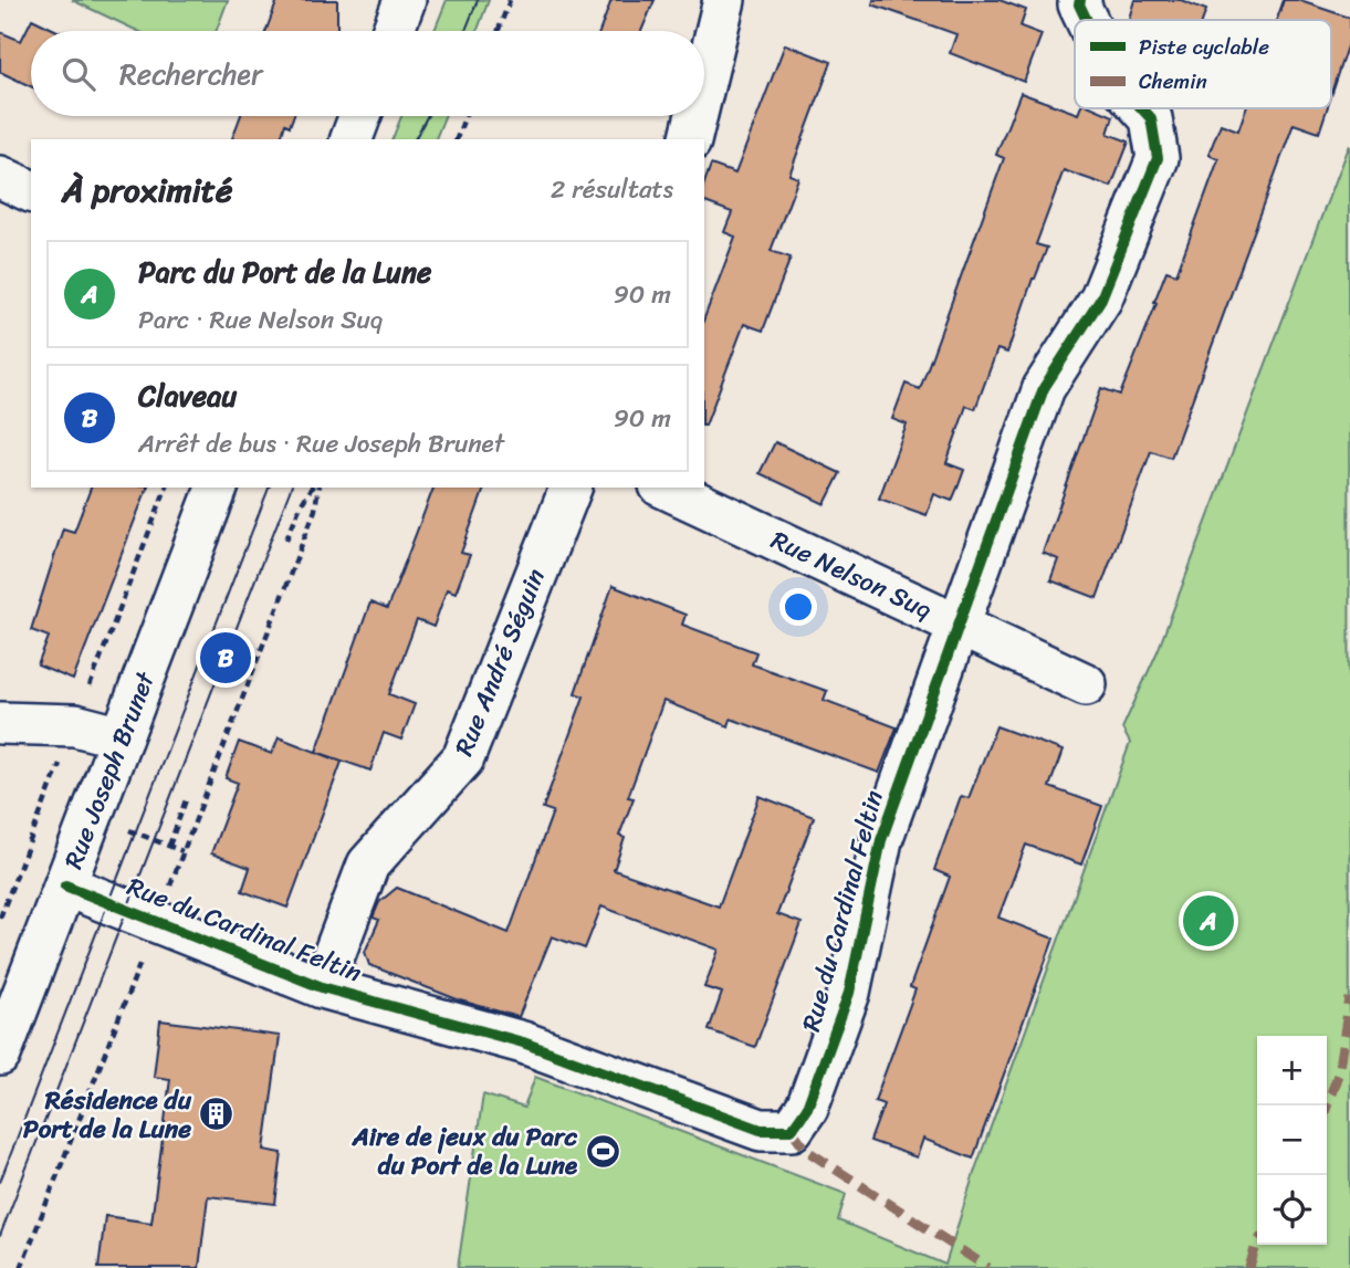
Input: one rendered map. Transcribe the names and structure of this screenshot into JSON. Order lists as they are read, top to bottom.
{
  "streets": {
    "street": [
      "Rue Nelson Suq",
      "Rue André Séguin",
      "Rue Joseph Brunet",
      "Rue du Cardinal Feltin"
    ]
  },
  "crossings": [
    ["Rue Nelson Suq", "Rue du Cardinal Feltin"],
    ["Rue André Séguin", "Rue du Cardinal Feltin"],
    ["Rue Joseph Brunet", "Rue du Cardinal Feltin"]
  ],
  "places": {
    "building": ["Résidence du Port de la Lune"],
    "sports": ["Aire de jeux du Parc du Port de la Lune"]
  },
  "legend": ["Piste cyclable", "Chemin"],
  "page": {
    "search": "Rechercher",
    "heading": ["À proximité", "2 résultats"],
    "list": [
      {
        "mark": "A",
        "name": "Parc du Port de la Lune",
        "note": "Parc · Rue Nelson Suq",
        "value": "90 m"
      },
      {
        "mark": "B",
        "name": "Claveau",
        "note": "Arrêt de bus · Rue Joseph Brunet",
        "value": "90 m"
      }
    ],
    "pins": ["B", "A"],
    "map_buttons": ["+", "−"]
  }
}
